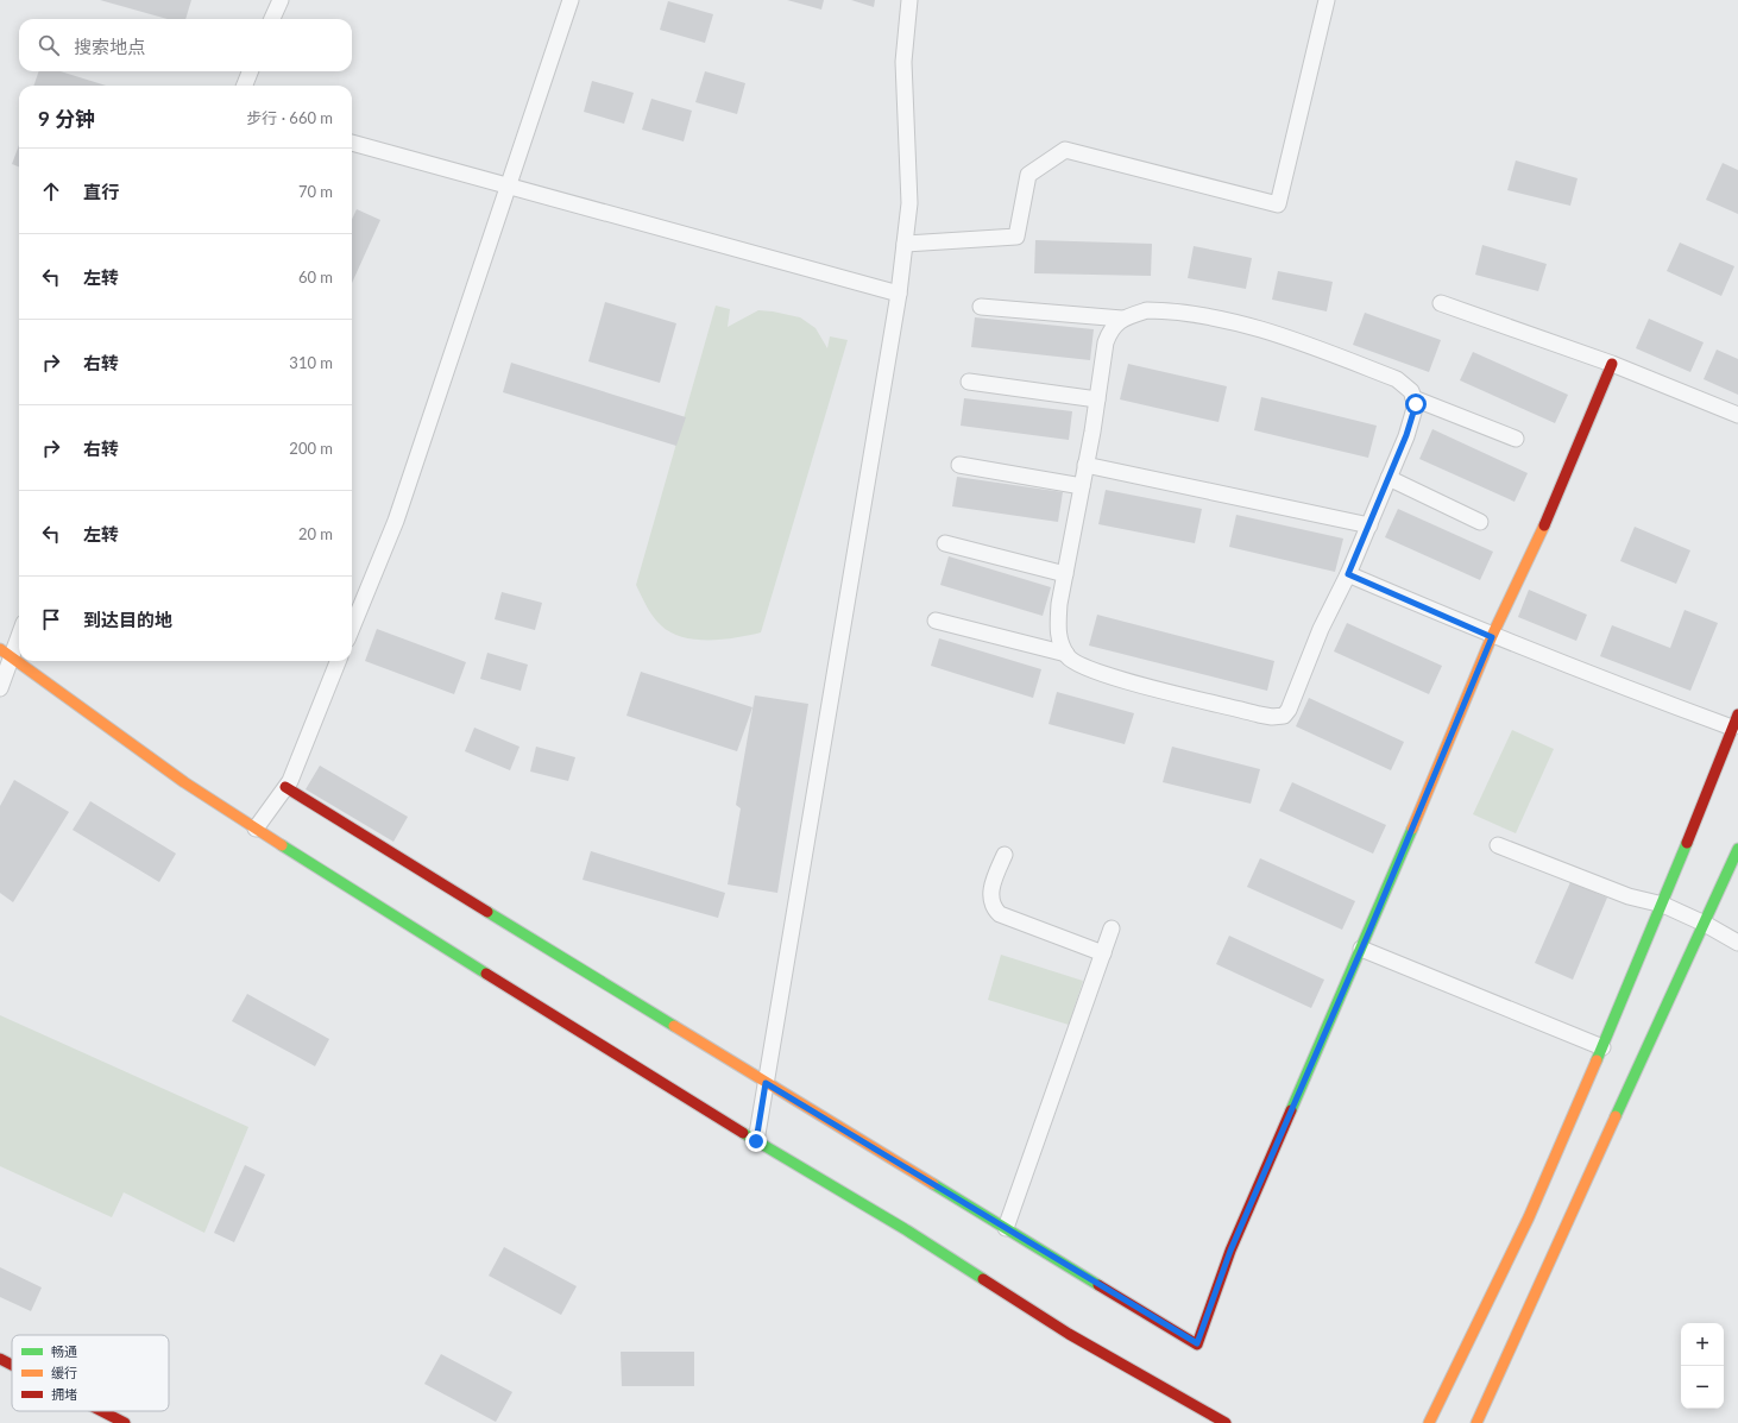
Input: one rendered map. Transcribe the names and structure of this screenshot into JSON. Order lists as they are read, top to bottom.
{
  "legend": ["畅通", "缓行", "拥堵"],
  "page": {
    "search": "搜索地点",
    "heading": ["9 分钟", "步行 · 660 m"],
    "list": [
      ["直行", "70 m"],
      ["左转", "60 m"],
      ["右转", "310 m"],
      ["右转", "200 m"],
      ["左转", "20 m"],
      "到达目的地"
    ],
    "map_buttons": ["+", "−"]
  }
}
